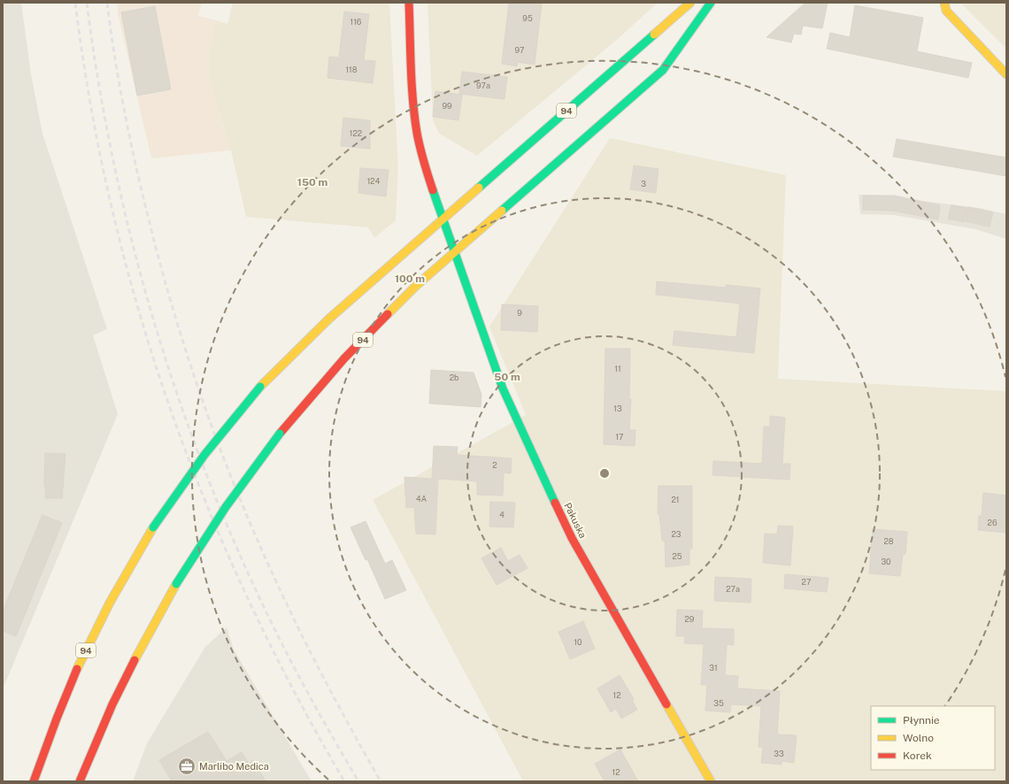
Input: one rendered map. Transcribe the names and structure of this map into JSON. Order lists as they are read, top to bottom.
{
  "streets": {
    "main road": ["94", "Pakuska"]
  },
  "crossings": [
    ["94", "Pakuska"]
  ],
  "places": {
    "office": ["Marlibo Medica"]
  },
  "house_numbers": [
    "95",
    "116",
    "97",
    "118",
    "97a",
    "99",
    "122",
    "124",
    "3",
    "9",
    "11",
    "2b",
    "13",
    "17",
    "2",
    "4A",
    "21",
    "4",
    "26",
    "23",
    "28",
    "25",
    "30",
    "27",
    "27a",
    "29",
    "10",
    "31",
    "12",
    "35",
    "33",
    "12"
  ],
  "legend": ["Płynnie", "Wolno", "Korek"],
  "rings": ["150 m", "100 m", "50 m"]
}
